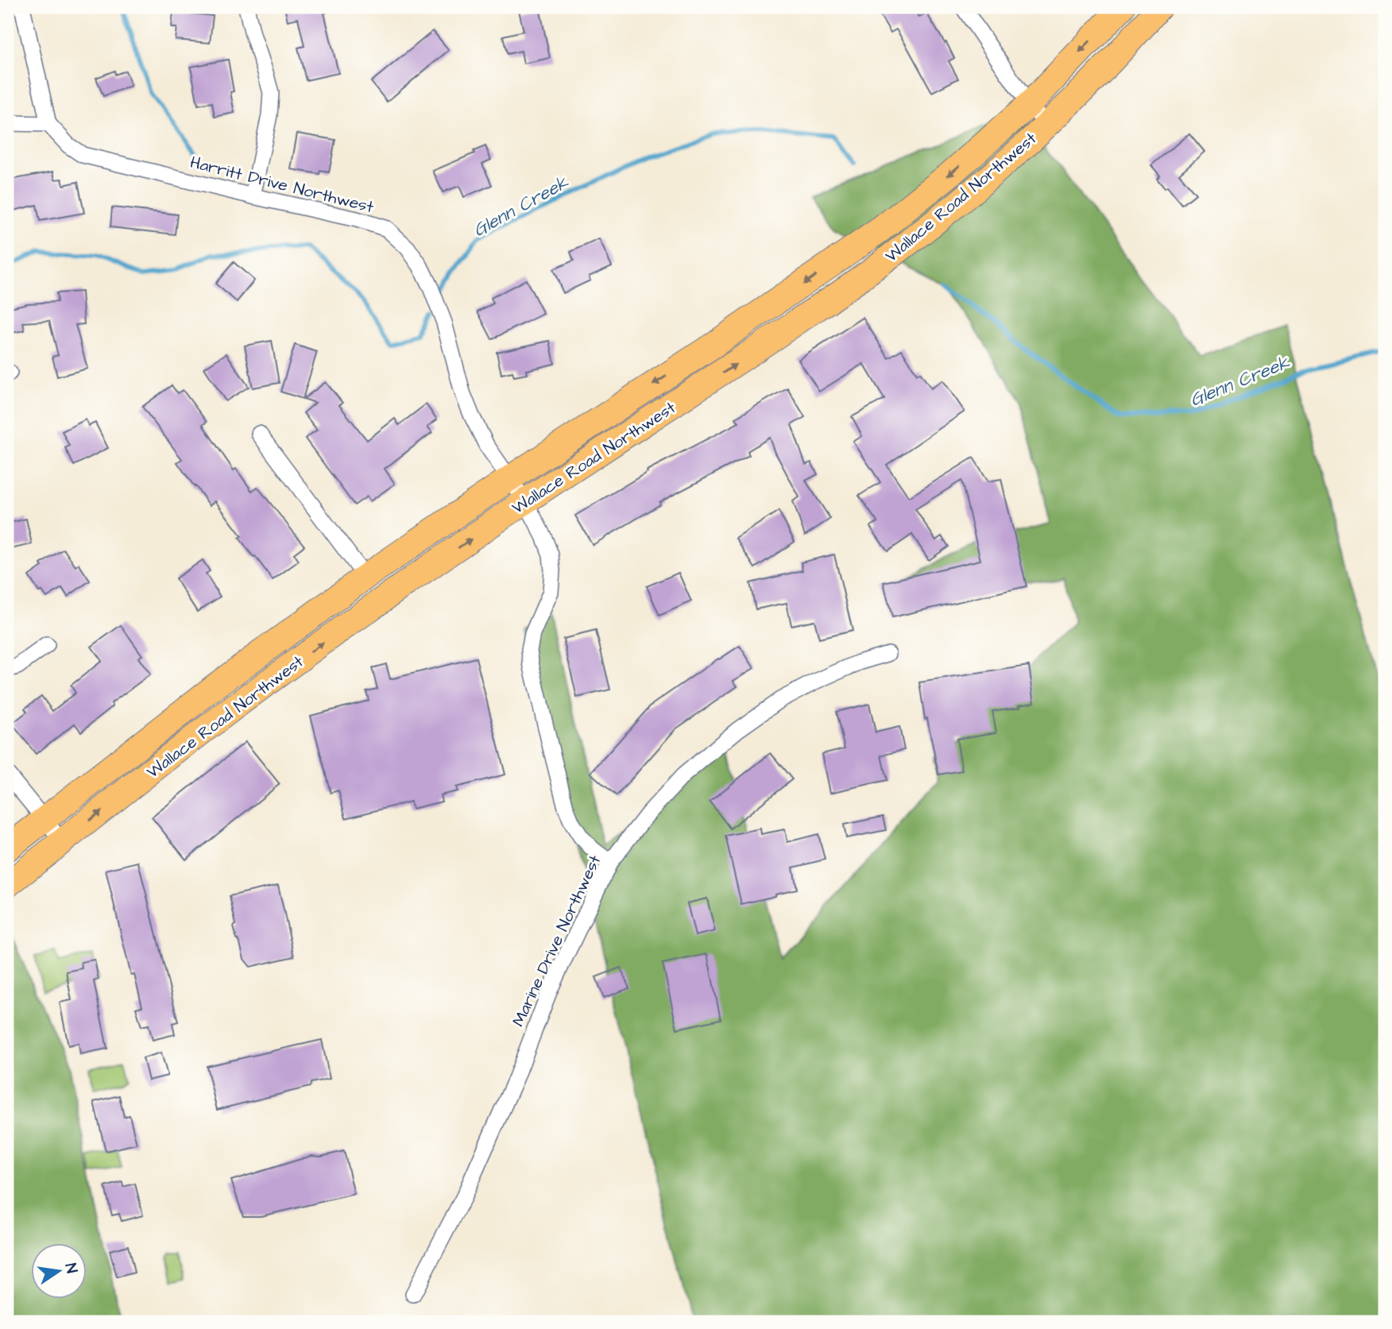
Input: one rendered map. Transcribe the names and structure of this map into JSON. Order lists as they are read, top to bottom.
{
  "streets": {
    "main road": ["Wallace Road Northwest"],
    "street": ["Harritt Drive Northwest", "Marine Drive Northwest"]
  },
  "crossings": [
    ["Harritt Drive Northwest", "Wallace Road Northwest"],
    ["Harritt Drive Northwest", "Marine Drive Northwest"]
  ],
  "water": ["Glenn Creek"],
  "north": "right"
}
